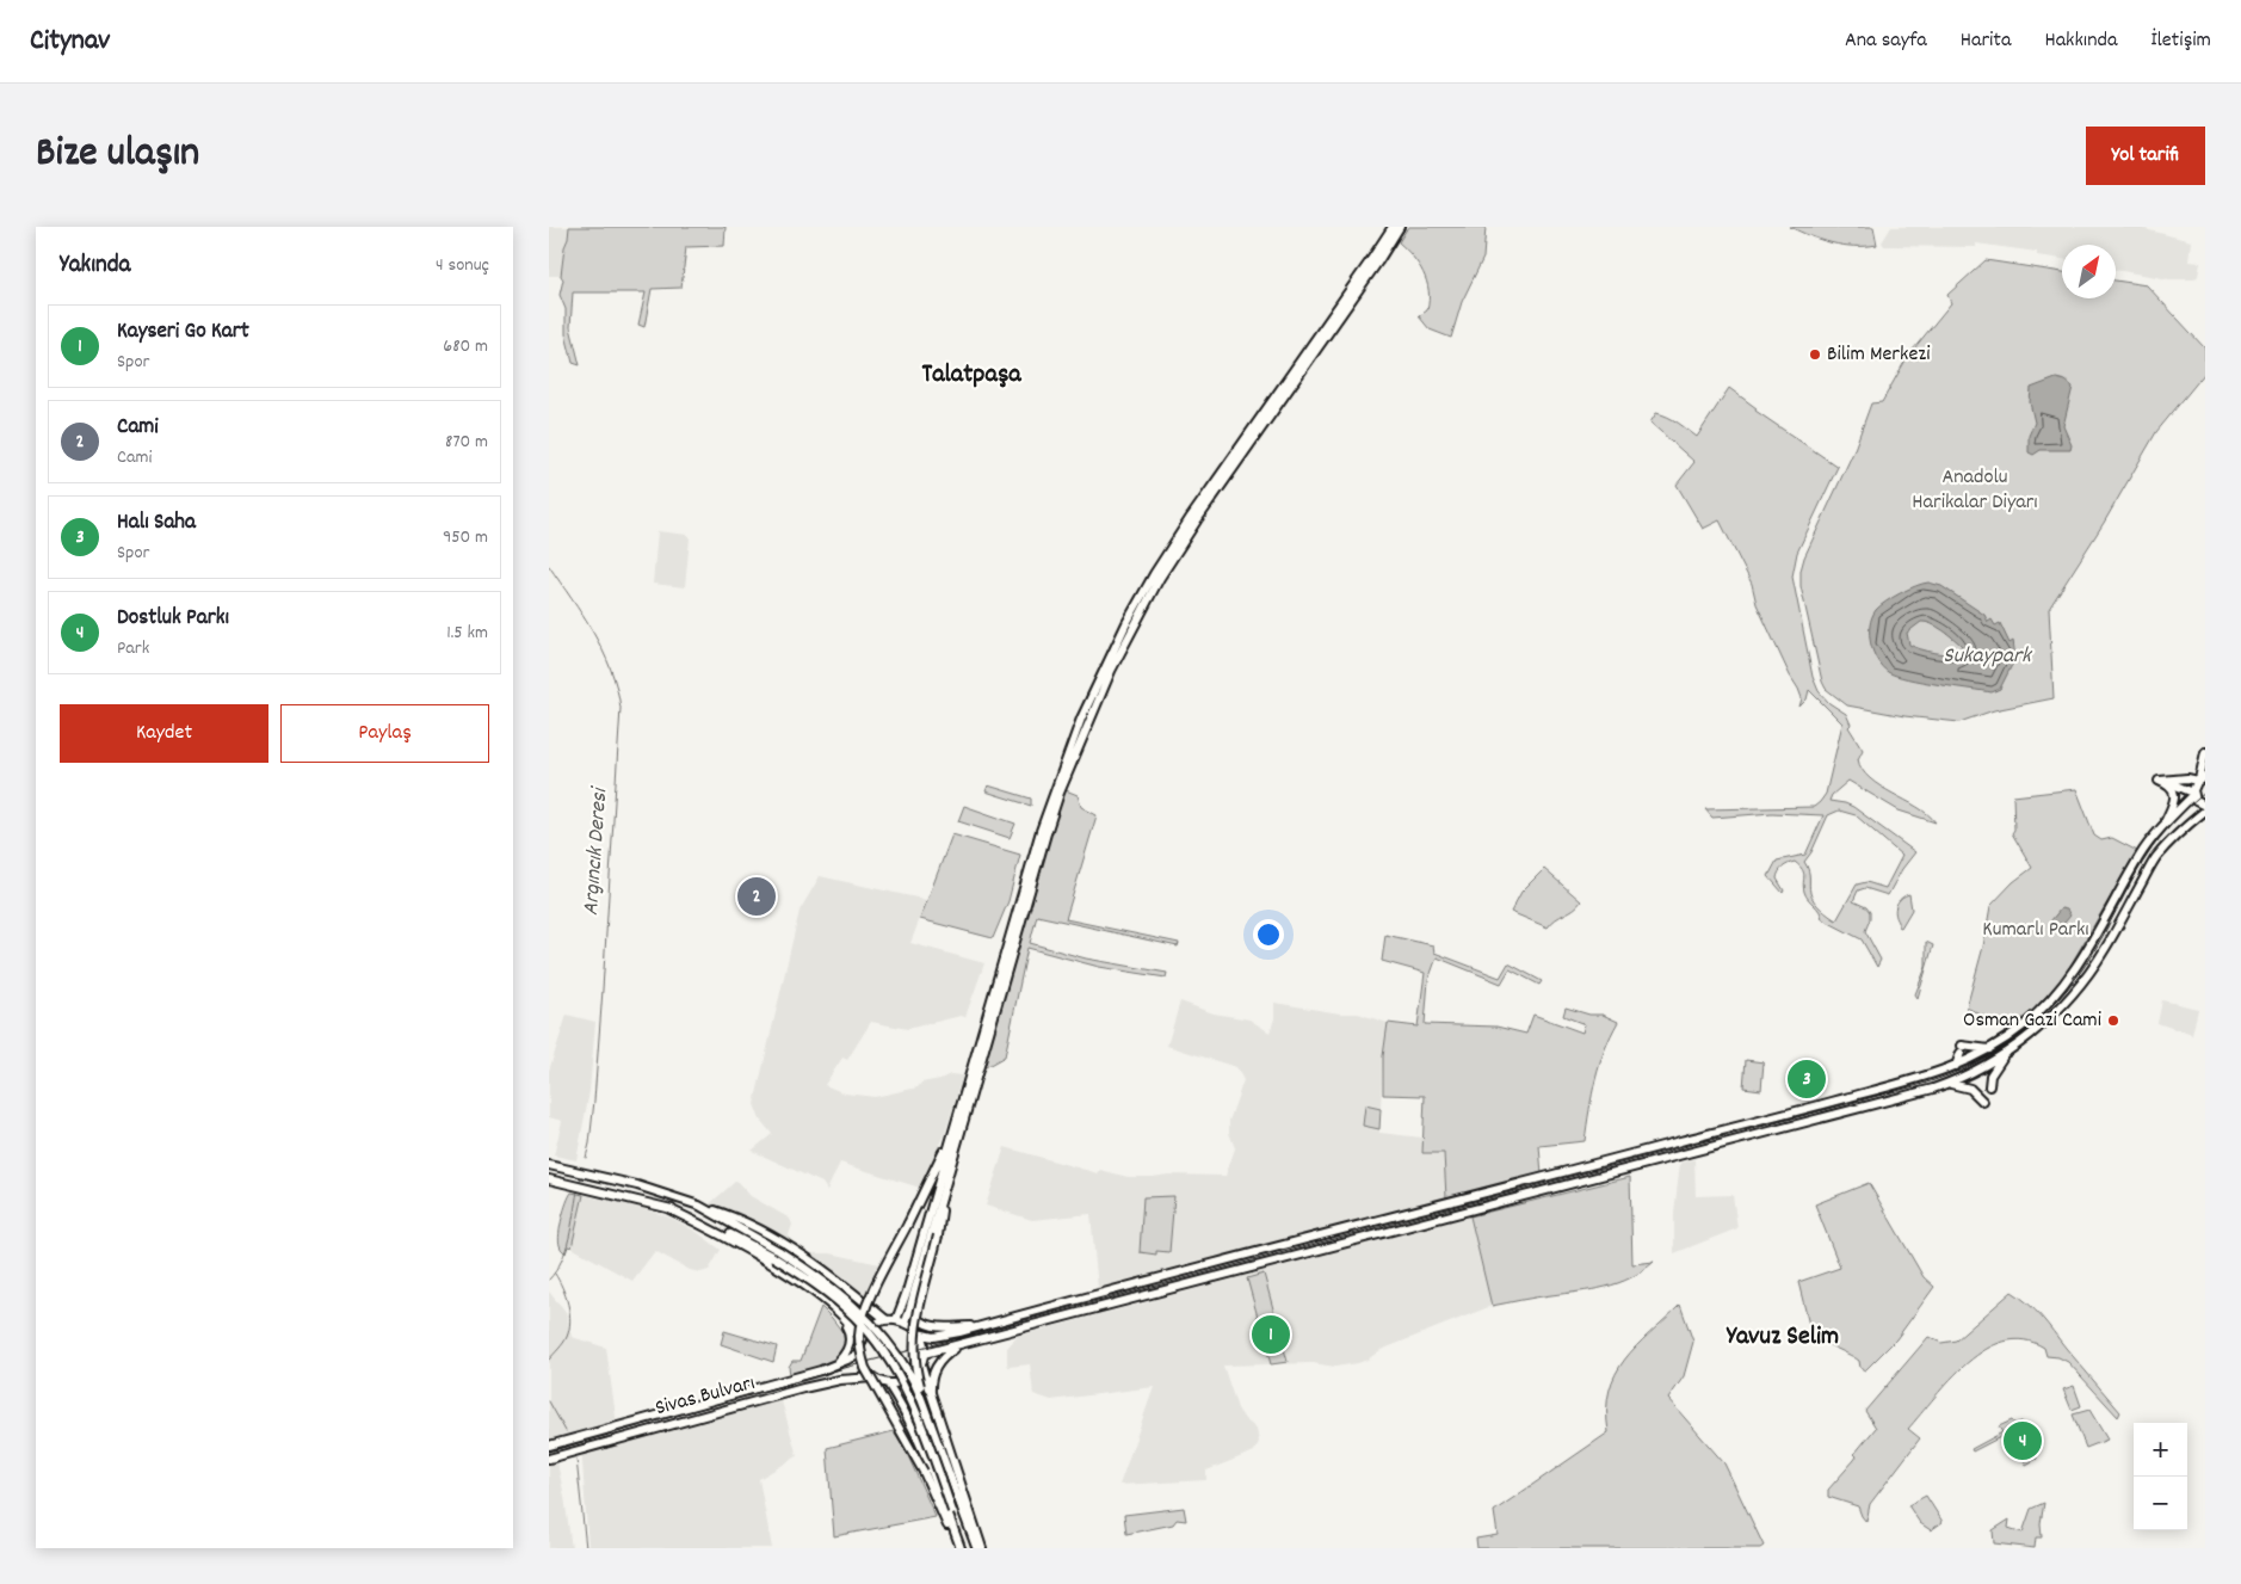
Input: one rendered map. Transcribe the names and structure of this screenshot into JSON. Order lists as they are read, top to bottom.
{
  "streets": {
    "highway": ["Sivas Bulvarı"]
  },
  "districts": ["Talatpaşa", "Yavuz Selim"],
  "water": ["Sukaypark", "Argıncık Deresi"],
  "parks": ["Anadolu Harikalar Diyarı", "Kumarlı Parkı"],
  "places": ["Bilim Merkezi", "Osman Gazi Cami"],
  "north": "top right",
  "page": {
    "header": "Citynav",
    "nav": [
      "Ana sayfa",
      "Harita",
      "Hakkında",
      "İletişim"
    ],
    "title": "Bize ulaşın",
    "buttons": [
      "Yol tarifi",
      ["Kaydet", "Paylaş"]
    ],
    "heading": ["Yakında", "4 sonuç"],
    "list": [
      {
        "mark": "1",
        "name": "Kayseri Go Kart",
        "note": "Spor",
        "value": "680 m"
      },
      {
        "mark": "2",
        "name": "Cami",
        "note": "Cami",
        "value": "870 m"
      },
      {
        "mark": "3",
        "name": "Halı Saha",
        "note": "Spor",
        "value": "950 m"
      },
      {
        "mark": "4",
        "name": "Dostluk Parkı",
        "note": "Park",
        "value": "1.5 km"
      }
    ],
    "pins": [
      "2",
      "3",
      "1",
      "4"
    ],
    "map_buttons": ["+", "−"]
  }
}
